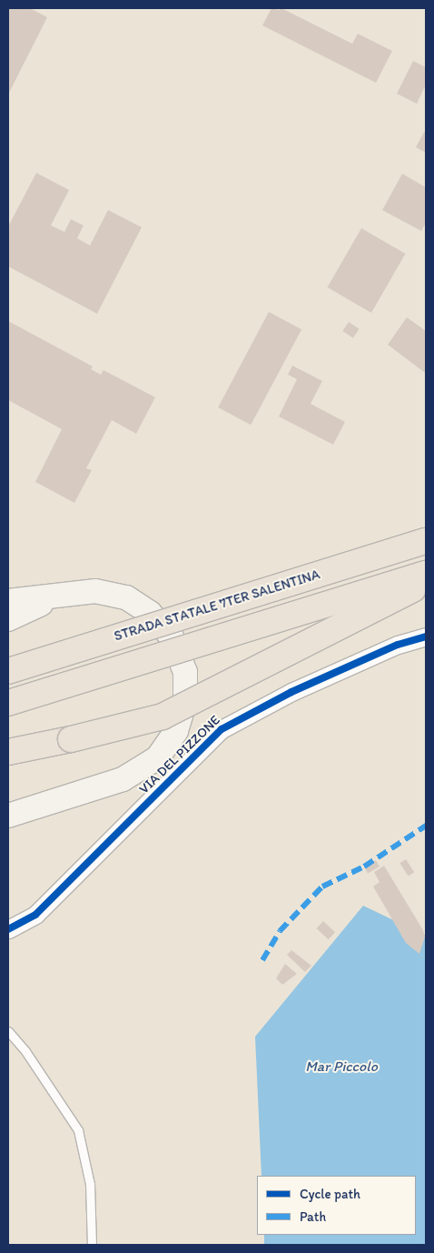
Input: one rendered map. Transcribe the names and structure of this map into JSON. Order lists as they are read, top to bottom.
{
  "streets": {
    "highway": ["STRADA STATALE 7TER SALENTINA"],
    "street": ["VIA DEL PIZZONE"]
  },
  "water": ["Mar Piccolo"],
  "legend": ["Cycle path", "Path"]
}
